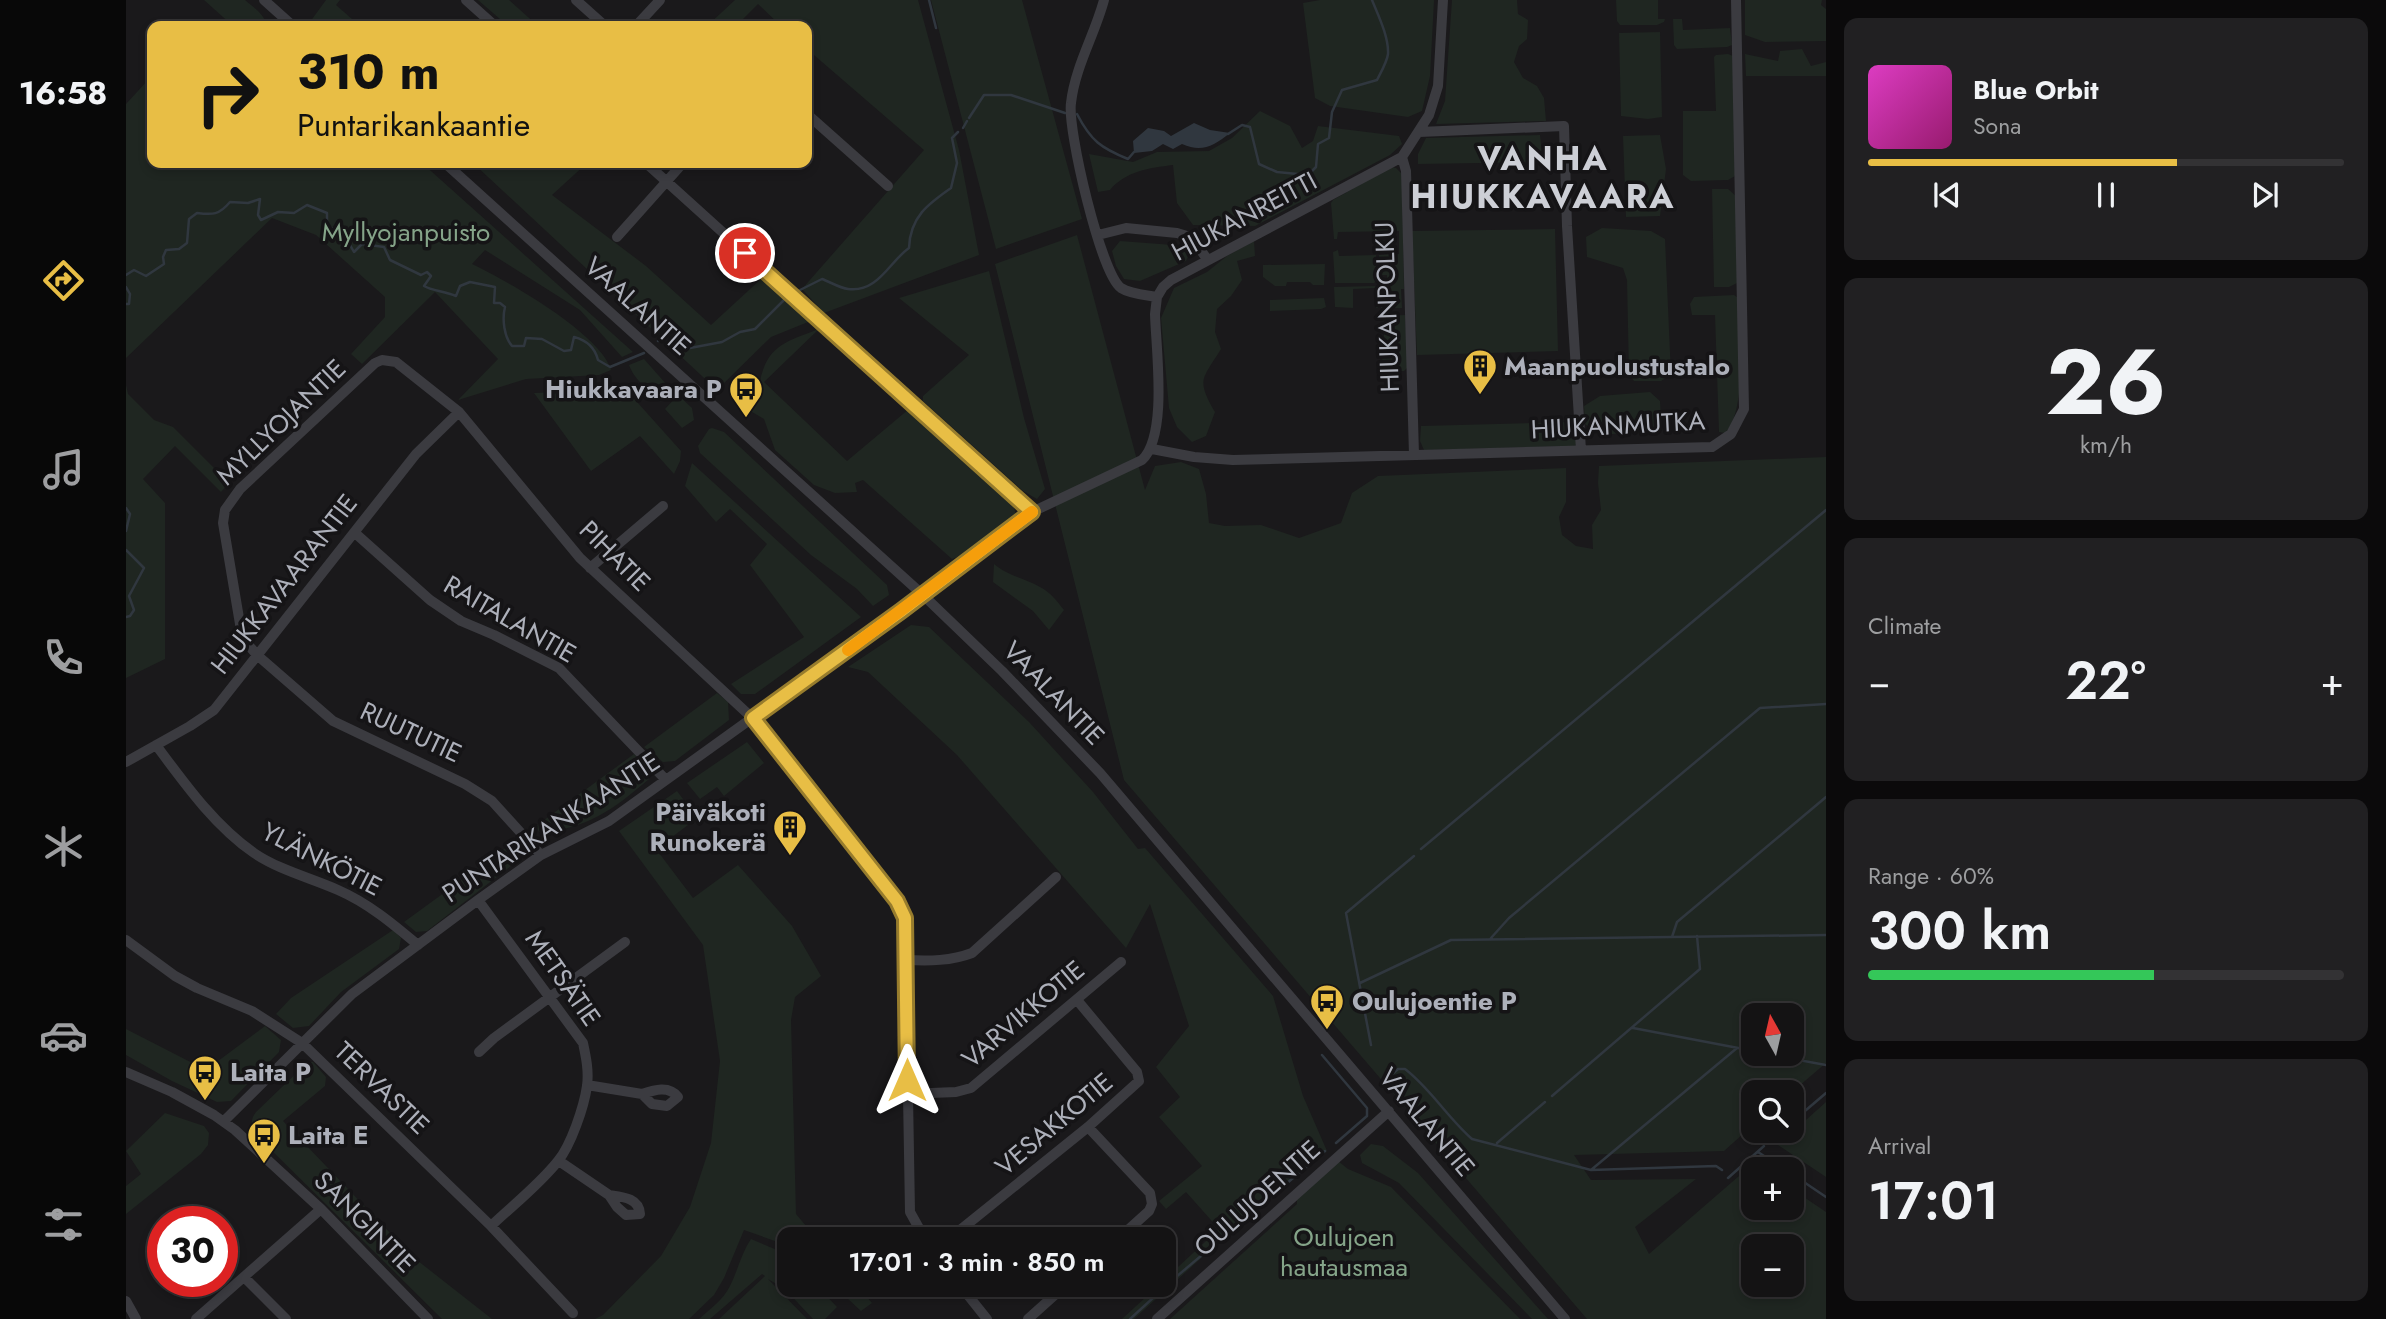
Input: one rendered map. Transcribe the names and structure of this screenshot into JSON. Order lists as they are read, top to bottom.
{
  "streets": {
    "street": [
      "HIUKANREITTI",
      "VAALANTIE",
      "HIUKANPOLKU",
      "MYLLYOJANTIE",
      "HIUKANMUTKA",
      "PIHATIE",
      "HIUKKAVAARANTIE",
      "RAITALANTIE",
      "RUUTUTIE",
      "PUNTARIKANKAANTIE",
      "YLÄNKÖTIE",
      "METSÄTIE",
      "VARVIKKOTIE",
      "TERVASTIE",
      "VESAKKOTIE",
      "OULUJOENTIE",
      "SANGINTIE"
    ]
  },
  "crossings": [
    ["HIUKANREITTI", "HIUKANPOLKU"],
    ["HIUKANREITTI", "HIUKANMUTKA"],
    ["VAALANTIE", "PUNTARIKANKAANTIE"],
    ["VAALANTIE", "OULUJOENTIE"],
    ["HIUKANPOLKU", "HIUKANMUTKA"],
    ["MYLLYOJANTIE", "PIHATIE"],
    ["MYLLYOJANTIE", "HIUKKAVAARANTIE"],
    ["MYLLYOJANTIE", "RUUTUTIE"],
    ["PIHATIE", "HIUKKAVAARANTIE"],
    ["PIHATIE", "PUNTARIKANKAANTIE"],
    ["PIHATIE", "VARVIKKOTIE"],
    ["HIUKKAVAARANTIE", "RAITALANTIE"],
    ["HIUKKAVAARANTIE", "RUUTUTIE"],
    ["HIUKKAVAARANTIE", "YLÄNKÖTIE"],
    ["RAITALANTIE", "PUNTARIKANKAANTIE"],
    ["RUUTUTIE", "PUNTARIKANKAANTIE"],
    ["PUNTARIKANKAANTIE", "YLÄNKÖTIE"],
    ["PUNTARIKANKAANTIE", "METSÄTIE"],
    ["PUNTARIKANKAANTIE", "TERVASTIE"],
    ["PUNTARIKANKAANTIE", "SANGINTIE"],
    ["METSÄTIE", "TERVASTIE"],
    ["VARVIKKOTIE", "VESAKKOTIE"]
  ],
  "districts": ["VANHA HIUKKAVAARA"],
  "parks": ["Myllyojanpuisto", "Oulujoen hautausmaa"],
  "places": {
    "building": ["Maanpuolustustalo", "Päiväkoti Runokerä"],
    "bus stop": [
      "Hiukkavaara P",
      "Oulujoentie P",
      "Laita P",
      "Laita E"
    ]
  },
  "north": "top",
  "page": {
    "tabs": "16:58",
    "turn": ["310 m", "Puntarikankaantie"],
    "song": ["Blue Orbit", "Sona"],
    "tile": [
      ["26", "km/h"],
      "Climate",
      ["Range · 60%", "300 km"],
      ["Arrival", "17:01"]
    ],
    "heat": ["−", "22°", "+"],
    "map_buttons": ["+", "−"],
    "limit": "30",
    "trip": "17:01 · 3 min · 850 m"
  }
}
